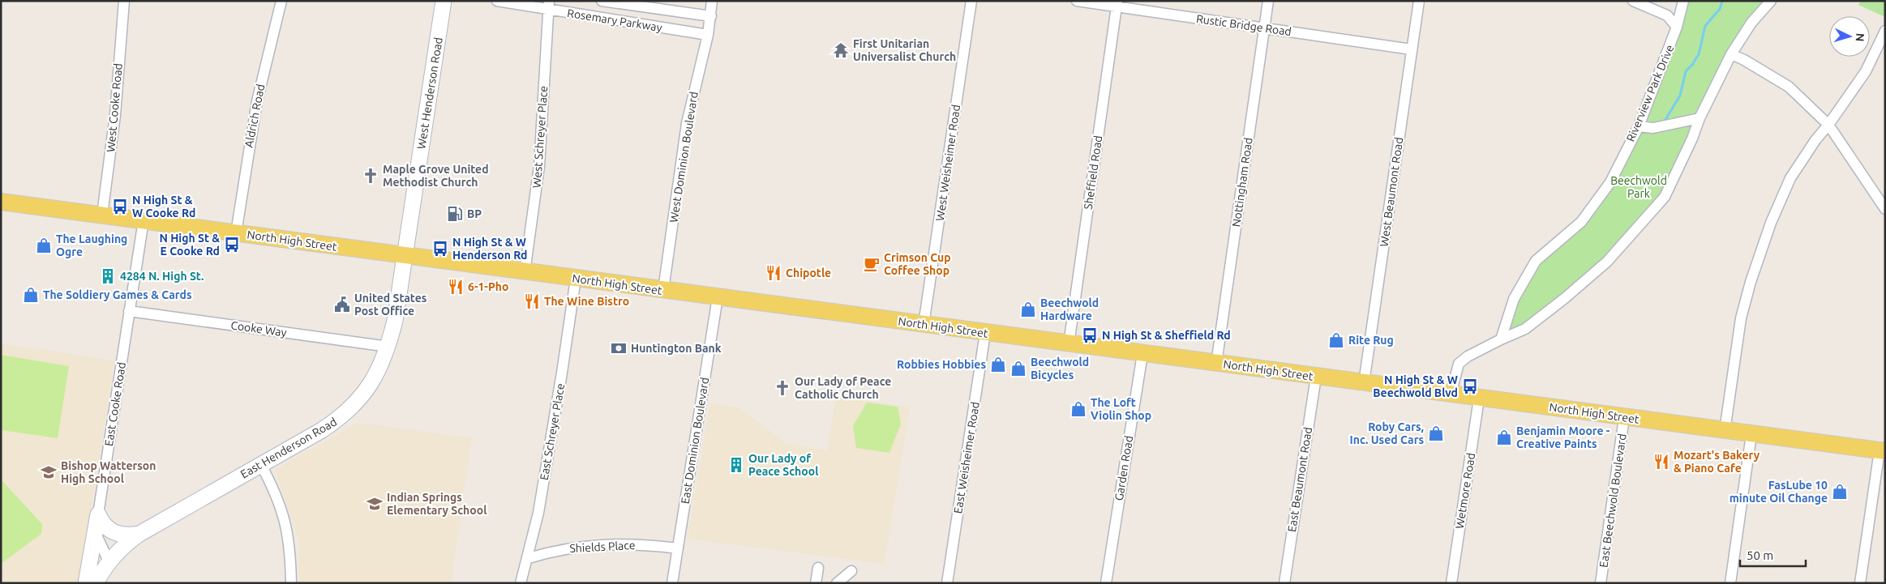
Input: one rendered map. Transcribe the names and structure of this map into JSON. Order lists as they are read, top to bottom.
{
  "streets": {
    "main road": ["West Henderson Road", "North High Street", "East Henderson Road"],
    "street": [
      "Rosemary Parkway",
      "Rustic Bridge Road",
      "Riverview Park Drive",
      "West Cooke Road",
      "Aldrich Road",
      "West Schreyer Place",
      "West Dominion Boulevard",
      "West Weisheimer Road",
      "Sheffield Road",
      "Nottingham Road",
      "West Beaumont Road",
      "Cooke Way",
      "East Cooke Road",
      "East Schreyer Place",
      "East Dominion Boulevard",
      "East Weisheimer Road",
      "Garden Road",
      "East Beaumont Road",
      "Wetmore Road",
      "East Beechwold Boulevard",
      "Shields Place"
    ]
  },
  "crossings": [
    ["Rosemary Parkway", "West Schreyer Place"],
    ["Rosemary Parkway", "West Dominion Boulevard"],
    ["Rustic Bridge Road", "Sheffield Road"],
    ["Rustic Bridge Road", "Nottingham Road"],
    ["Rustic Bridge Road", "West Beaumont Road"],
    ["West Henderson Road", "North High Street"],
    ["West Henderson Road", "East Henderson Road"],
    ["West Cooke Road", "North High Street"],
    ["Aldrich Road", "North High Street"],
    ["West Schreyer Place", "North High Street"],
    ["West Dominion Boulevard", "North High Street"],
    ["West Weisheimer Road", "North High Street"],
    ["Sheffield Road", "North High Street"],
    ["Nottingham Road", "North High Street"],
    ["West Beaumont Road", "North High Street"],
    ["North High Street", "East Cooke Road"],
    ["North High Street", "East Schreyer Place"],
    ["North High Street", "East Dominion Boulevard"],
    ["North High Street", "East Henderson Road"],
    ["North High Street", "East Weisheimer Road"],
    ["North High Street", "Garden Road"],
    ["North High Street", "East Beaumont Road"],
    ["North High Street", "Wetmore Road"],
    ["North High Street", "East Beechwold Boulevard"],
    ["Cooke Way", "East Cooke Road"],
    ["Cooke Way", "East Henderson Road"],
    ["East Cooke Road", "East Henderson Road"],
    ["East Schreyer Place", "Shields Place"],
    ["East Dominion Boulevard", "Shields Place"]
  ],
  "parks": ["Beechwold Park"],
  "places": {
    "temple": ["First Unitarian Universalist Church"],
    "church": ["Maple Grove United Methodist Church", "Our Lady of Peace Catholic Church"],
    "bus stop": [
      "N High St & W Cooke Rd",
      "N High St & E Cooke Rd",
      "N High St & W Henderson Rd",
      "N High St & Sheffield Rd",
      "N High St & W Beechwold Blvd"
    ],
    "fuel station": ["BP"],
    "shop": [
      "The Laughing Ogre",
      "The Soldiery Games & Cards",
      "Beechwold Hardware",
      "Rite Rug",
      "Robbies Hobbies",
      "Beechwold Bicycles",
      "The Loft Violin Shop",
      "Roby Cars, Inc. Used Cars",
      "Benjamin Moore - Creative Paints",
      "FasLube 10 minute Oil Change"
    ],
    "cafe": ["Crimson Cup Coffee Shop"],
    "restaurant": [
      "Chipotle",
      "6-1-Pho",
      "The Wine Bistro",
      "Mozart's Bakery & Piano Cafe"
    ],
    "building": ["4284 N. High St.", "Our Lady of Peace School"],
    "public building": ["United States Post Office"],
    "bank": ["Huntington Bank"],
    "school or university": ["Bishop Watterson High School", "Indian Springs Elementary School"]
  },
  "scale_bar": "50 m",
  "north": "right"
}
